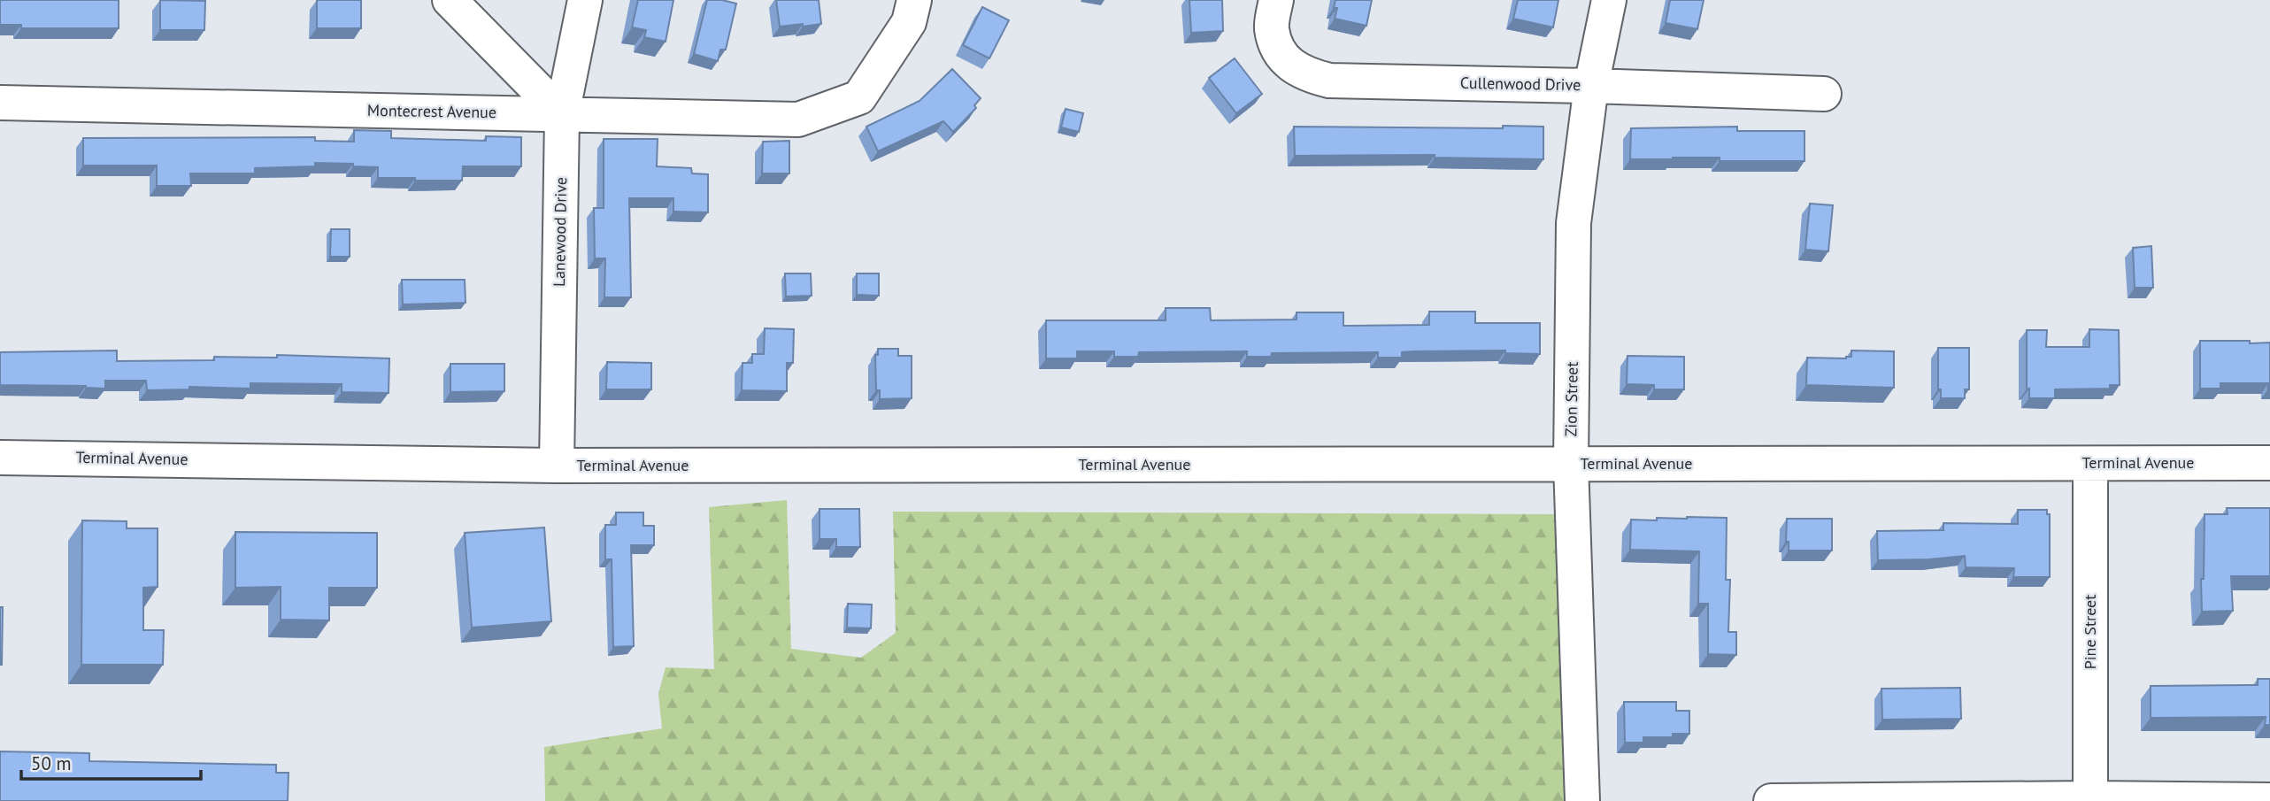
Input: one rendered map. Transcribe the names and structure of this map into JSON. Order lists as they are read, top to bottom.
{
  "streets": {
    "street": [
      "Cullenwood Drive",
      "Montecrest Avenue",
      "Lanewood Drive",
      "Zion Street",
      "Terminal Avenue",
      "Pine Street"
    ]
  },
  "crossings": [
    ["Cullenwood Drive", "Zion Street"],
    ["Montecrest Avenue", "Lanewood Drive"],
    ["Lanewood Drive", "Terminal Avenue"],
    ["Zion Street", "Terminal Avenue"],
    ["Terminal Avenue", "Pine Street"]
  ],
  "scale_bar": "50 m"
}
